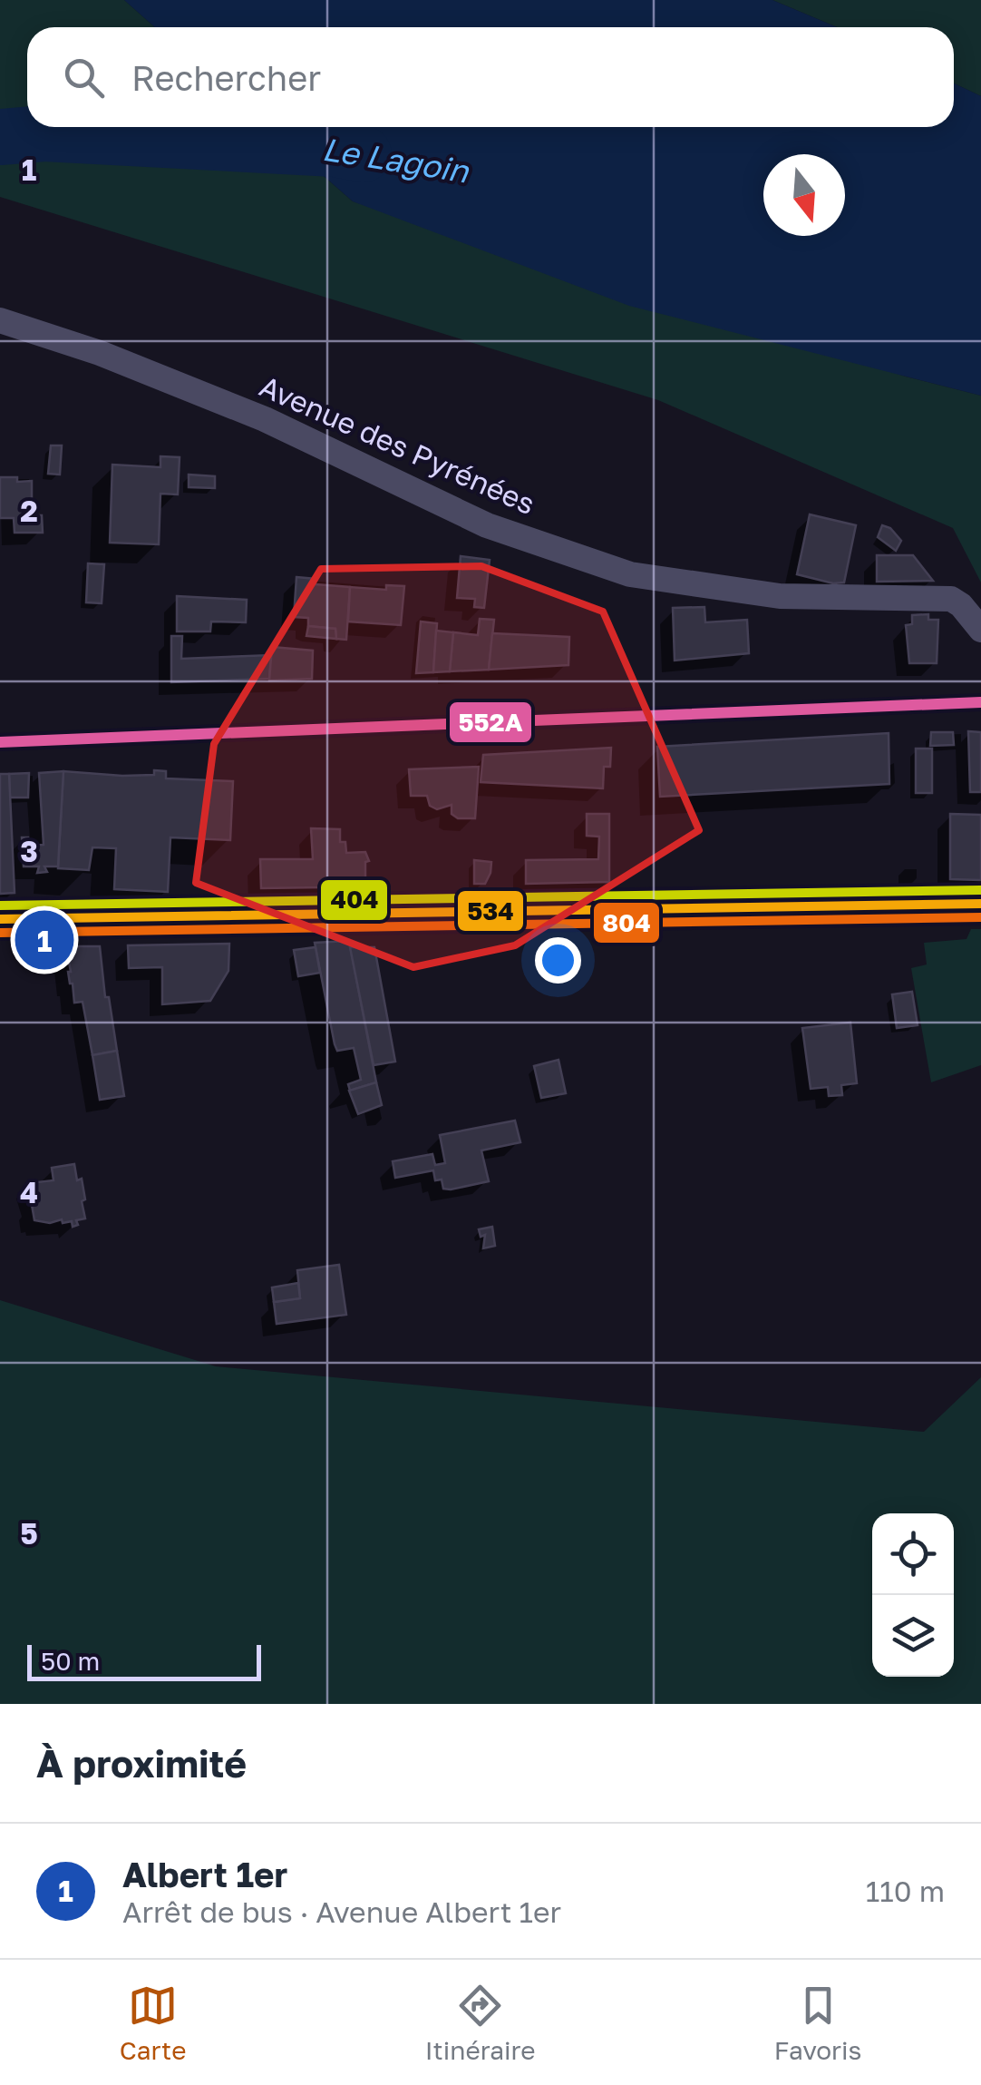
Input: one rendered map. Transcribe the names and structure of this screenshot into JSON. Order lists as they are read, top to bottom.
{
  "streets": {
    "street": ["Avenue des Pyrénées"]
  },
  "water": ["Le Lagoin"],
  "lines": [
    "transit line 552A",
    "transit line 404",
    "transit line 534",
    "transit line 804"
  ],
  "scale_bar": "50 m",
  "north": "bottom",
  "page": {
    "search": "Rechercher",
    "pins": "1",
    "scale": "50 m",
    "heading": "À proximité",
    "list": [
      {
        "mark": "1",
        "name": "Albert 1er",
        "note": "Arrêt de bus · Avenue Albert 1er",
        "value": "110 m"
      }
    ],
    "nav": ["Carte", "Itinéraire", "Favoris"]
  },
  "grid": {
    "rows": [
      "1",
      "2",
      "3",
      "4",
      "5"
    ]
  }
}
